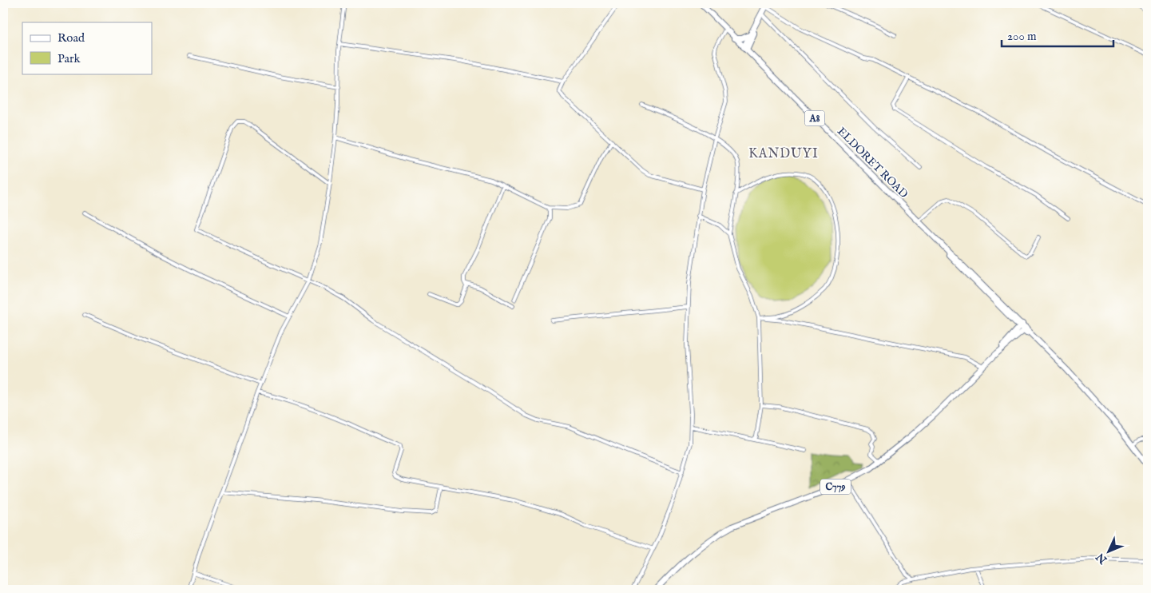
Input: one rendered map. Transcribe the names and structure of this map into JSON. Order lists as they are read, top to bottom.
{
  "streets": {
    "main road": ["A8", "ELDORET ROAD", "C779"]
  },
  "crossings": [
    ["ELDORET ROAD", "C779"]
  ],
  "districts": ["KANDUYI"],
  "legend": ["Road", "Park"],
  "scale_bar": "200 m",
  "north": "bottom left"
}
